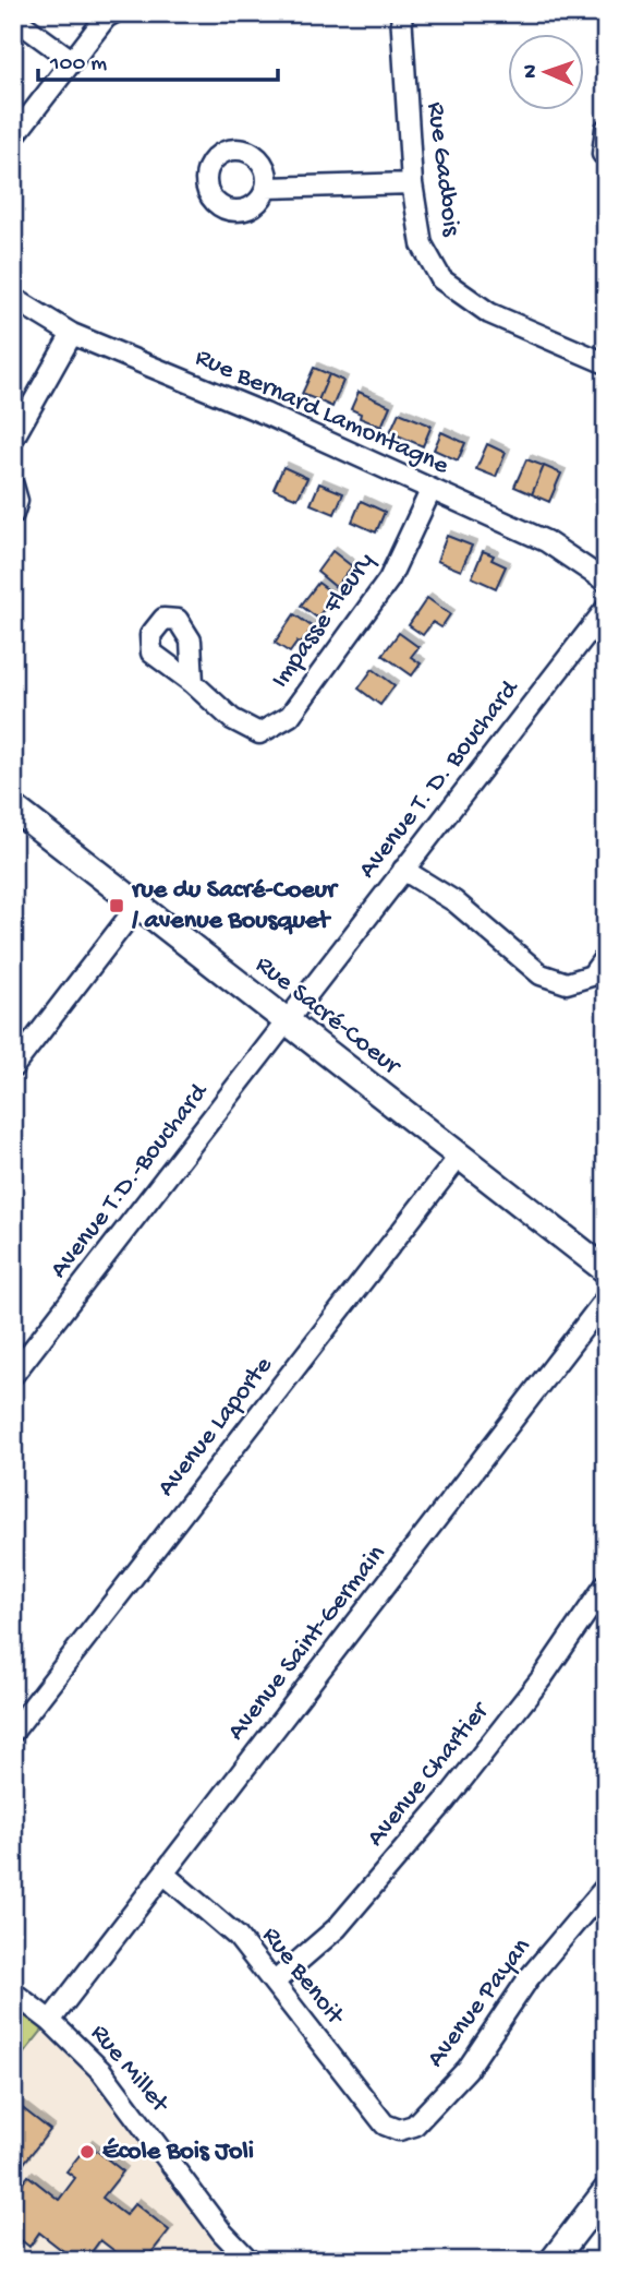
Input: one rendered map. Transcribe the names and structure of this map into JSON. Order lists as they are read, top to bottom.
{
  "streets": {
    "street": [
      "Rue Gadbois",
      "Rue Bernard Lamontagne",
      "Impasse Fleury",
      "Avenue T. D. Bouchard",
      "Rue Sacré-Coeur",
      "Avenue T.D.-Bouchard",
      "Avenue Laporte",
      "Avenue Saint-Germain",
      "Avenue Chartier",
      "Rue Benoit",
      "Avenue Payan",
      "Rue Millet"
    ]
  },
  "crossings": [
    ["Rue Bernard Lamontagne", "Impasse Fleury"],
    ["Avenue T. D. Bouchard", "Rue Sacré-Coeur"],
    ["Avenue T. D. Bouchard", "Avenue T.D.-Bouchard"],
    ["Rue Sacré-Coeur", "Avenue T.D.-Bouchard"],
    ["Rue Sacré-Coeur", "Avenue Laporte"],
    ["Avenue Saint-Germain", "Rue Benoit"],
    ["Avenue Saint-Germain", "Rue Millet"],
    ["Avenue Chartier", "Rue Benoit"],
    ["Rue Benoit", "Avenue Payan"]
  ],
  "places": {
    "transit": ["rue du Sacré-Coeur / avenue Bousquet"],
    "other": ["École Bois Joli"]
  },
  "scale_bar": "100 m",
  "north": "left"
}
